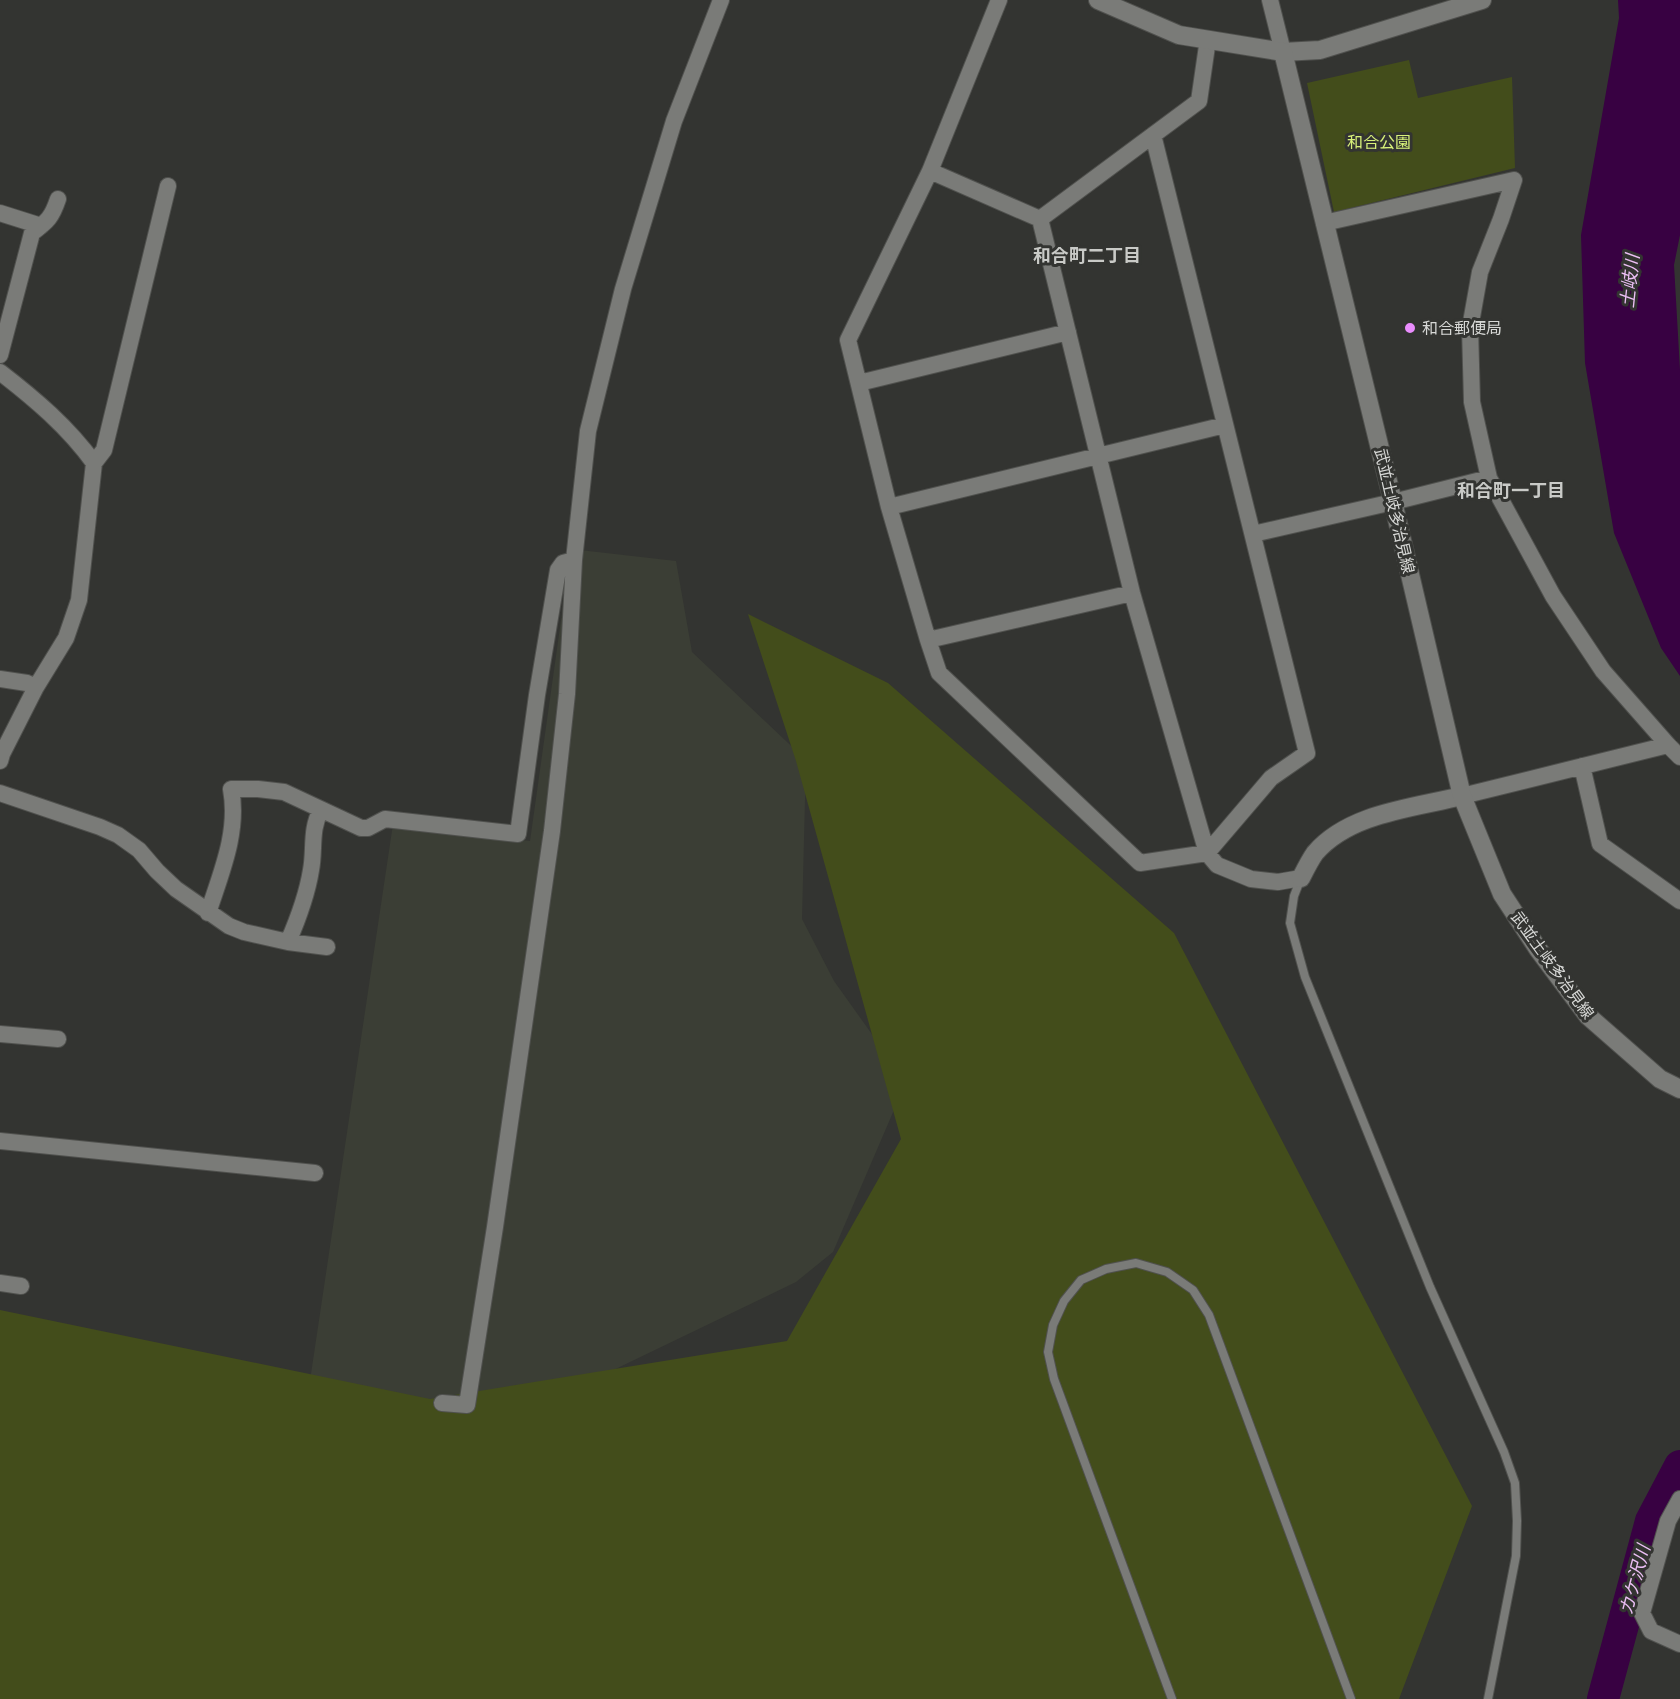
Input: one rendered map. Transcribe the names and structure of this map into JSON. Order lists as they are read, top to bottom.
{
  "streets": {
    "main road": ["武並土岐多治見線"]
  },
  "districts": ["和合町二丁目", "和合町一丁目"],
  "water": ["土岐川", "カケ沢川"],
  "parks": ["和合公園"],
  "places": ["和合郵便局"]
}
